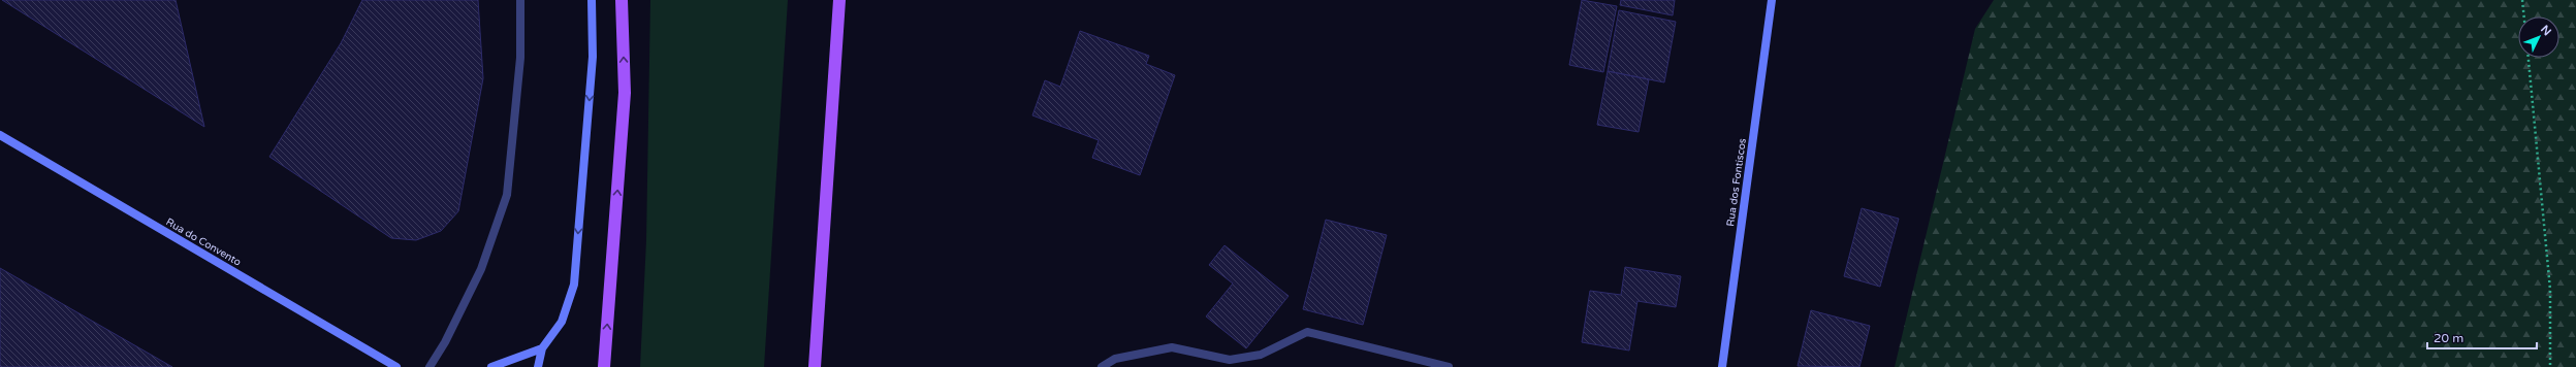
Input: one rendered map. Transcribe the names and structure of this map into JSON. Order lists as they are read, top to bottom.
{
  "streets": {
    "street": ["Rua dos Fontiscos", "Rua do Convento"]
  },
  "scale_bar": "20 m",
  "north": "top right"
}
